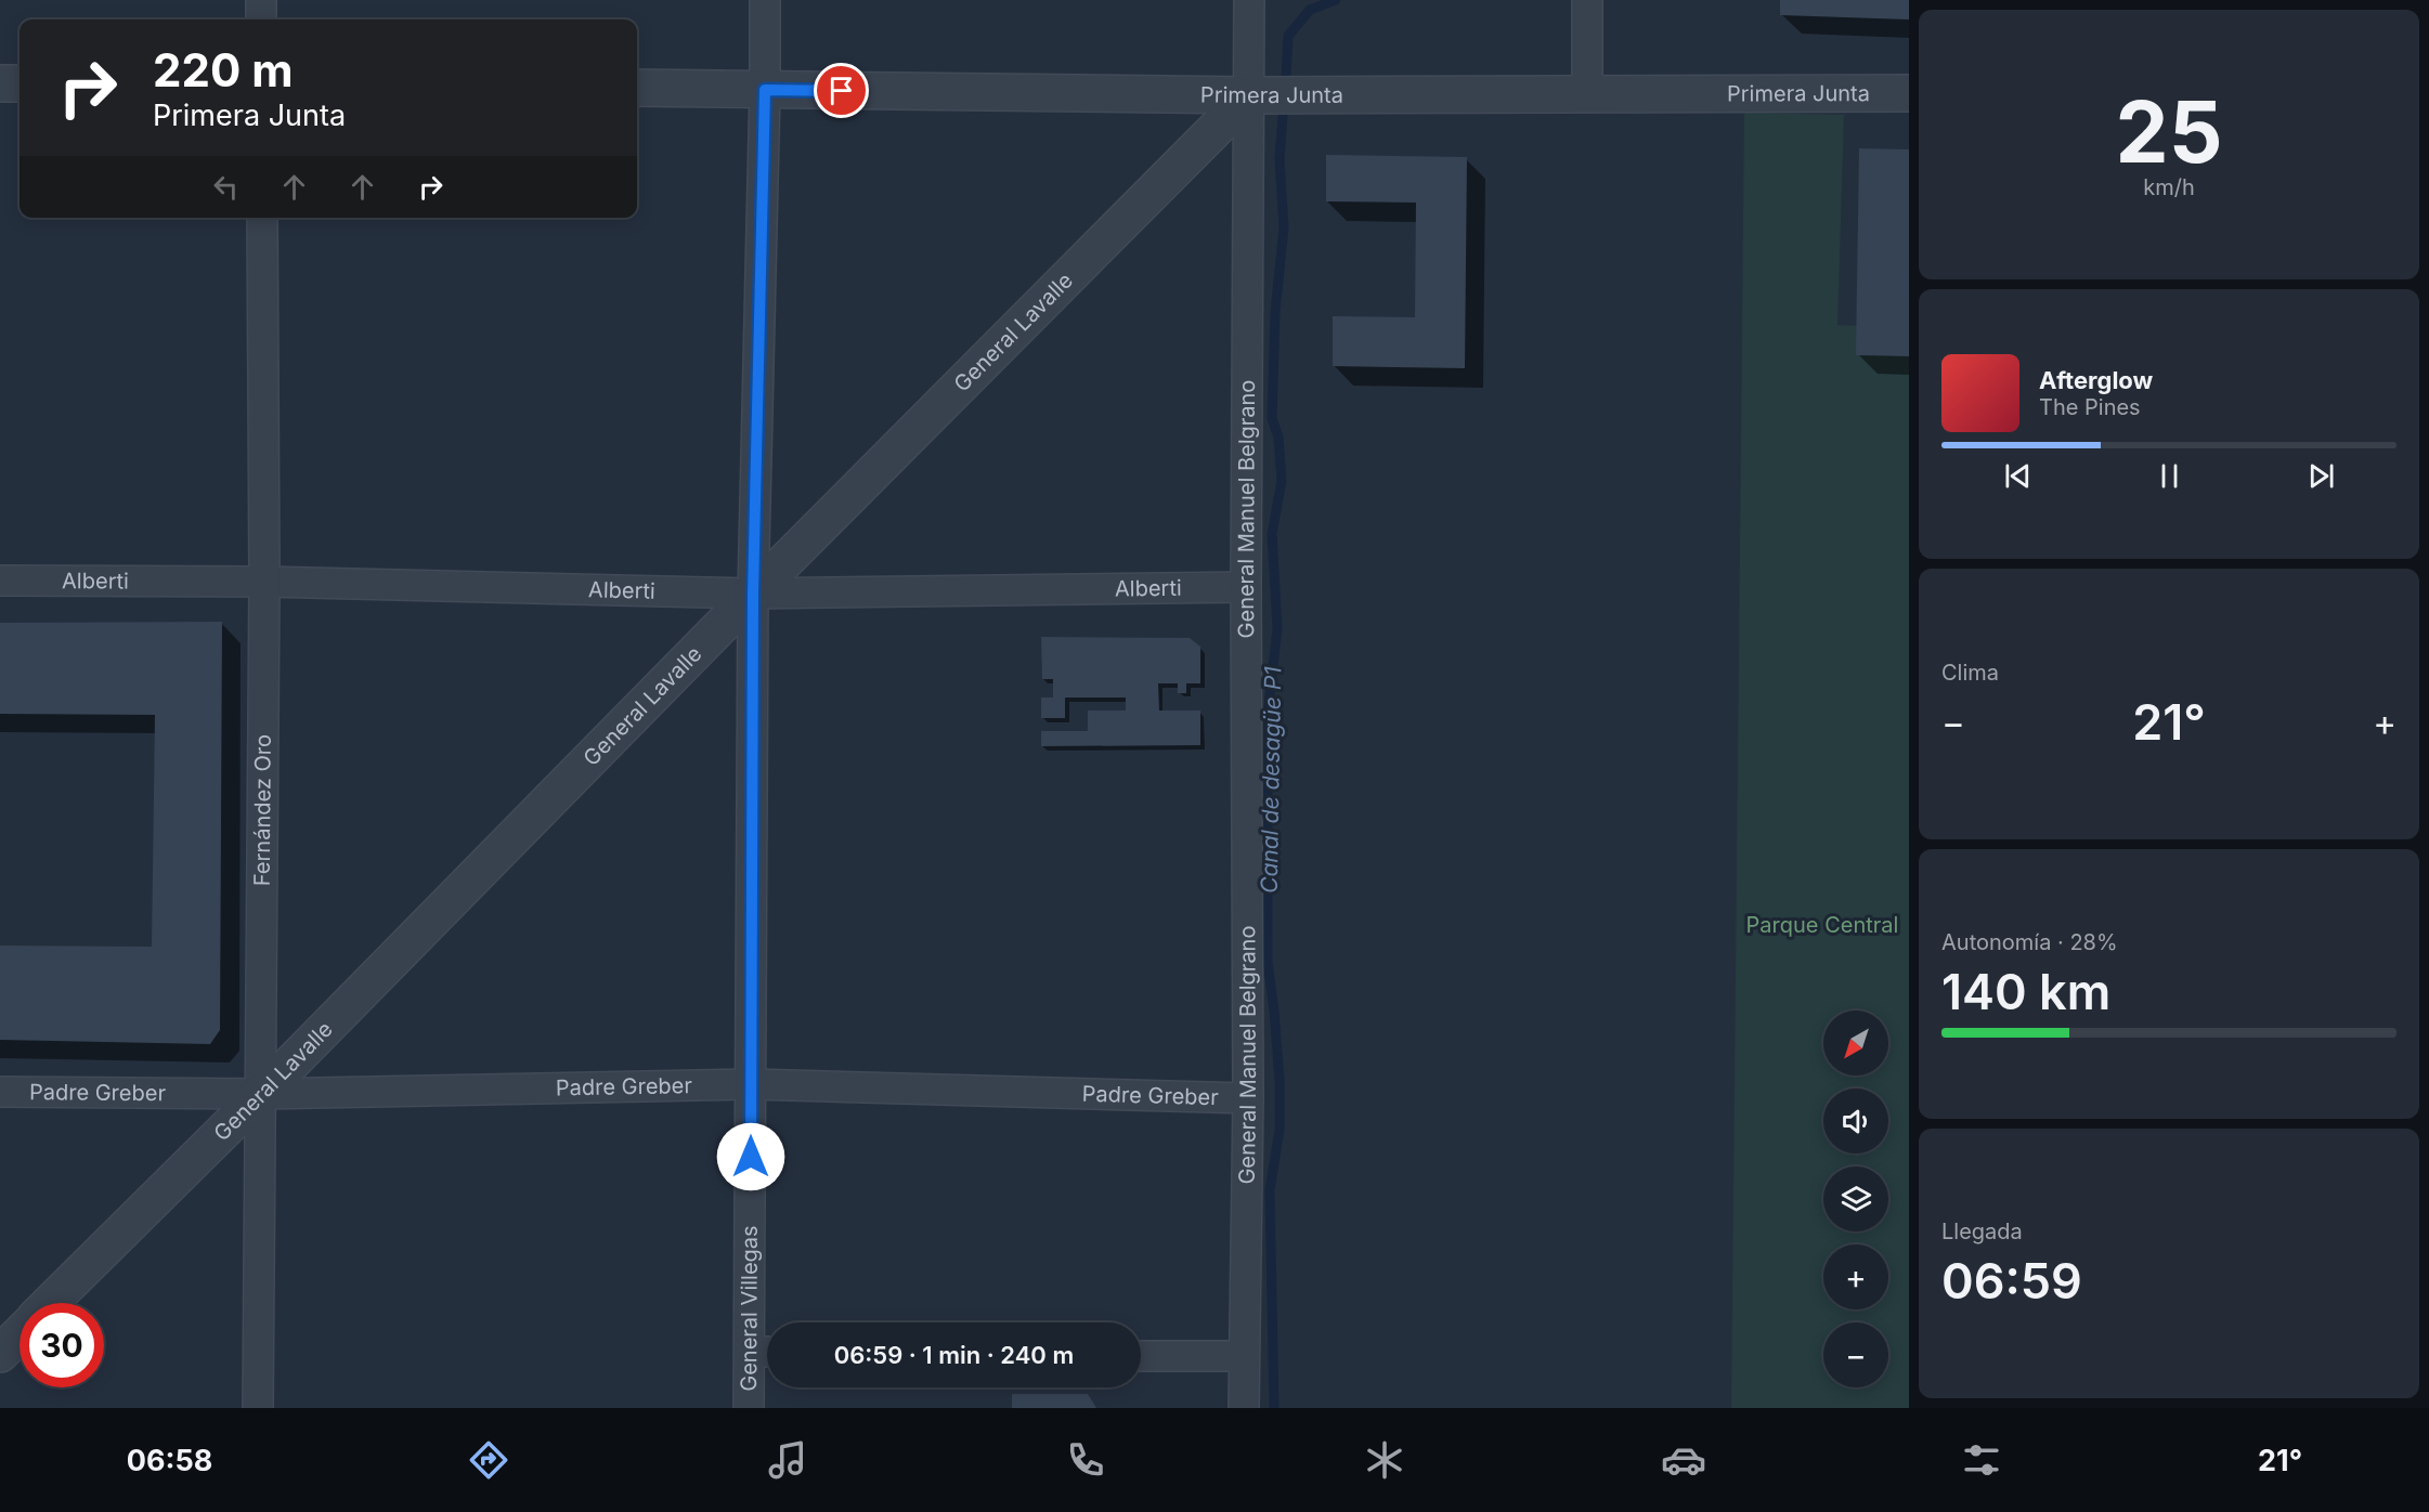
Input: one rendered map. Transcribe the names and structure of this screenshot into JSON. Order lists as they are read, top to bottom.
{
  "streets": {
    "street": [
      "Primera Junta",
      "General Lavalle",
      "General Manuel Belgrano",
      "Alberti",
      "Fernández Oro",
      "Padre Greber",
      "General Villegas"
    ]
  },
  "crossings": [
    ["Primera Junta", "General Lavalle"],
    ["Primera Junta", "General Manuel Belgrano"],
    ["Primera Junta", "General Villegas"],
    ["General Lavalle", "General Manuel Belgrano"],
    ["General Lavalle", "Alberti"],
    ["General Lavalle", "Fernández Oro"],
    ["General Lavalle", "Padre Greber"],
    ["General Lavalle", "General Villegas"],
    ["General Manuel Belgrano", "Alberti"],
    ["General Manuel Belgrano", "Padre Greber"],
    ["Alberti", "Fernández Oro"],
    ["Alberti", "General Villegas"],
    ["Fernández Oro", "Padre Greber"],
    ["Padre Greber", "General Villegas"]
  ],
  "water": ["Canal de desagüe P1"],
  "parks": ["Parque Central"],
  "north": "bottom left",
  "page": {
    "tile": [
      ["25", "km/h"],
      "Clima",
      ["Autonomía · 28%", "140 km"],
      ["Llegada", "06:59"]
    ],
    "turn": ["220 m", "Primera Junta"],
    "song": ["Afterglow", "The Pines"],
    "heat": ["−", "21°", "+"],
    "map_buttons": ["+", "−"],
    "limit": "30",
    "trip": "06:59 · 1 min · 240 m",
    "tabs": ["06:58", "21°"]
  }
}
